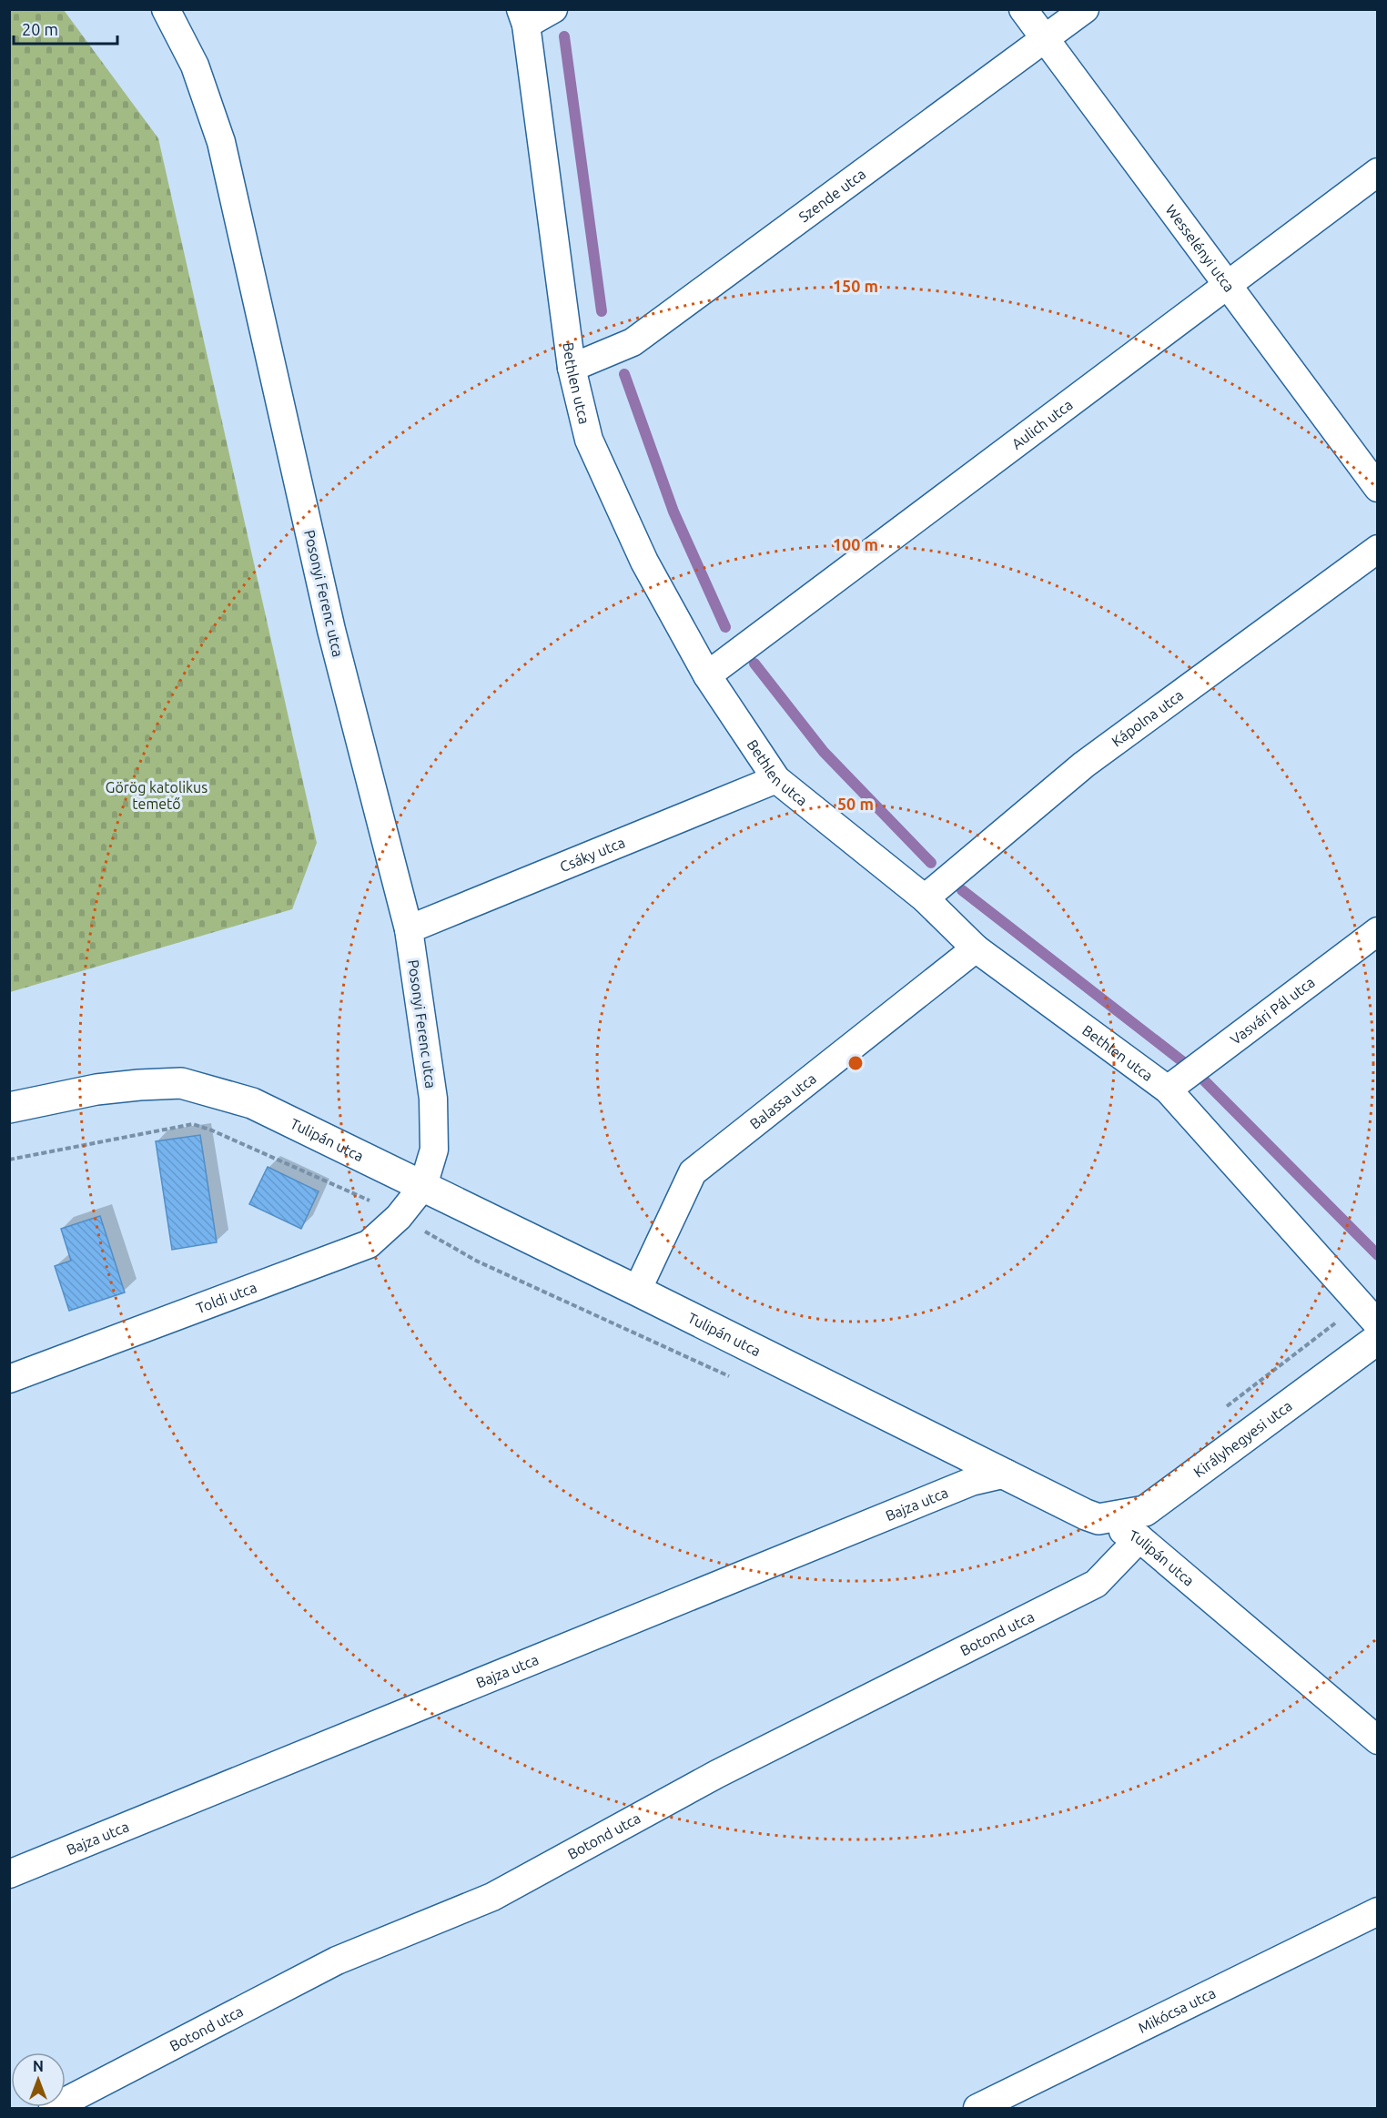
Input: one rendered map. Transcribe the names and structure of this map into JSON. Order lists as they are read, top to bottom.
{
  "streets": {
    "main road": ["Tulipán utca", "Királyhegyesi utca"],
    "street": [
      "Szende utca",
      "Wesselényi utca",
      "Bethlen utca",
      "Aulich utca",
      "Posonyi Ferenc utca",
      "Kápolna utca",
      "Csáky utca",
      "Vasvári Pál utca",
      "Balassa utca",
      "Toldi utca",
      "Bajza utca",
      "Botond utca",
      "Mikócsa utca"
    ]
  },
  "crossings": [
    ["Szende utca", "Wesselényi utca"],
    ["Szende utca", "Bethlen utca"],
    ["Wesselényi utca", "Aulich utca"],
    ["Bethlen utca", "Aulich utca"],
    ["Bethlen utca", "Kápolna utca"],
    ["Bethlen utca", "Csáky utca"],
    ["Bethlen utca", "Vasvári Pál utca"],
    ["Bethlen utca", "Balassa utca"],
    ["Posonyi Ferenc utca", "Csáky utca"],
    ["Posonyi Ferenc utca", "Tulipán utca"],
    ["Posonyi Ferenc utca", "Toldi utca"],
    ["Balassa utca", "Tulipán utca"],
    ["Tulipán utca", "Toldi utca"],
    ["Tulipán utca", "Királyhegyesi utca"],
    ["Tulipán utca", "Bajza utca"],
    ["Tulipán utca", "Botond utca"]
  ],
  "parks": ["Görög katolikus temető"],
  "scale_bar": "20 m",
  "north": "top",
  "rings": ["150 m", "100 m", "50 m"]
}
